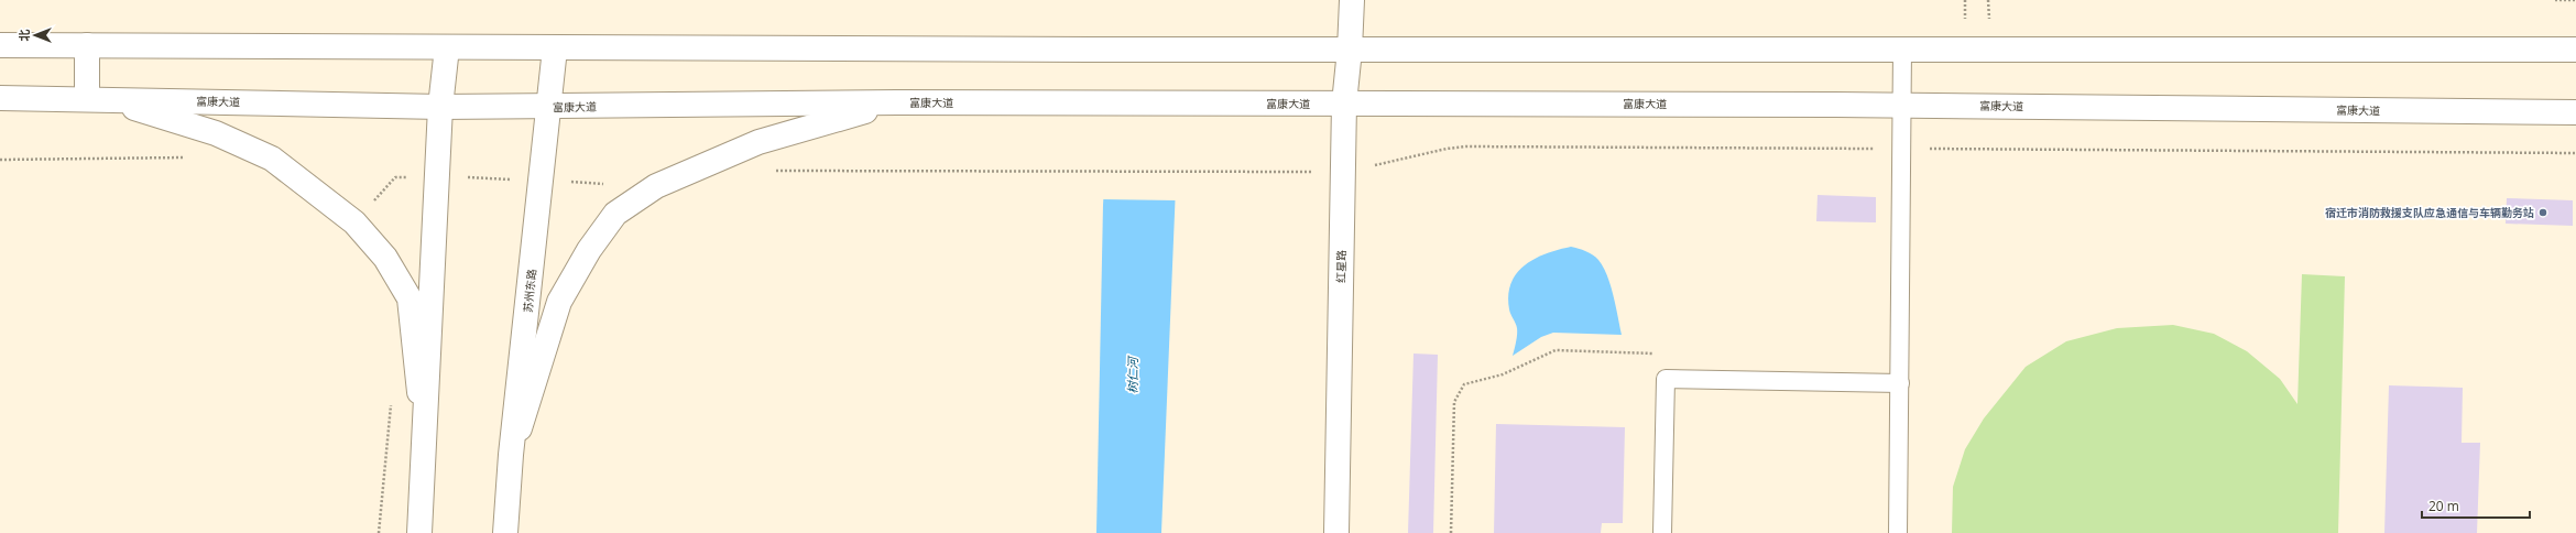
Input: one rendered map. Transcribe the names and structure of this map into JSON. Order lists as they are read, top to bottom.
{
  "streets": {
    "street": ["富康大道", "红星路", "苏州东路"]
  },
  "crossings": [
    ["富康大道", "红星路"],
    ["富康大道", "苏州东路"]
  ],
  "water": ["树仁河"],
  "places": ["宿迁市消防救援支队应急通信与车辆勤务站"],
  "scale_bar": "20 m",
  "north": "left"
}
